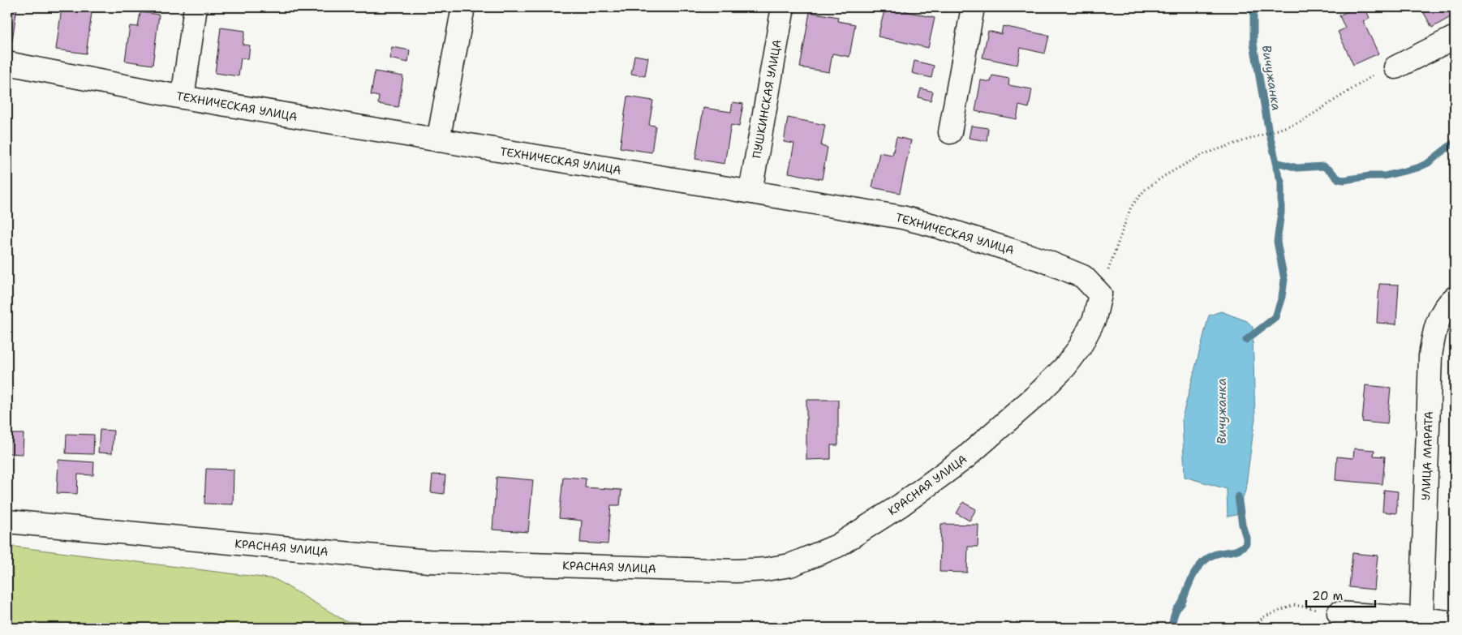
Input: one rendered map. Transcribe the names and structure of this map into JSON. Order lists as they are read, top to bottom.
{
  "streets": {
    "street": [
      "ПУШКИНСКАЯ УЛИЦА",
      "ТЕХНИЧЕСКАЯ УЛИЦА",
      "УЛИЦА МАРАТА",
      "КРАСНАЯ УЛИЦА"
    ]
  },
  "crossings": [
    ["ПУШКИНСКАЯ УЛИЦА", "ТЕХНИЧЕСКАЯ УЛИЦА"],
    ["ТЕХНИЧЕСКАЯ УЛИЦА", "КРАСНАЯ УЛИЦА"]
  ],
  "water": ["Вичужанка"],
  "scale_bar": "20 m"
}
